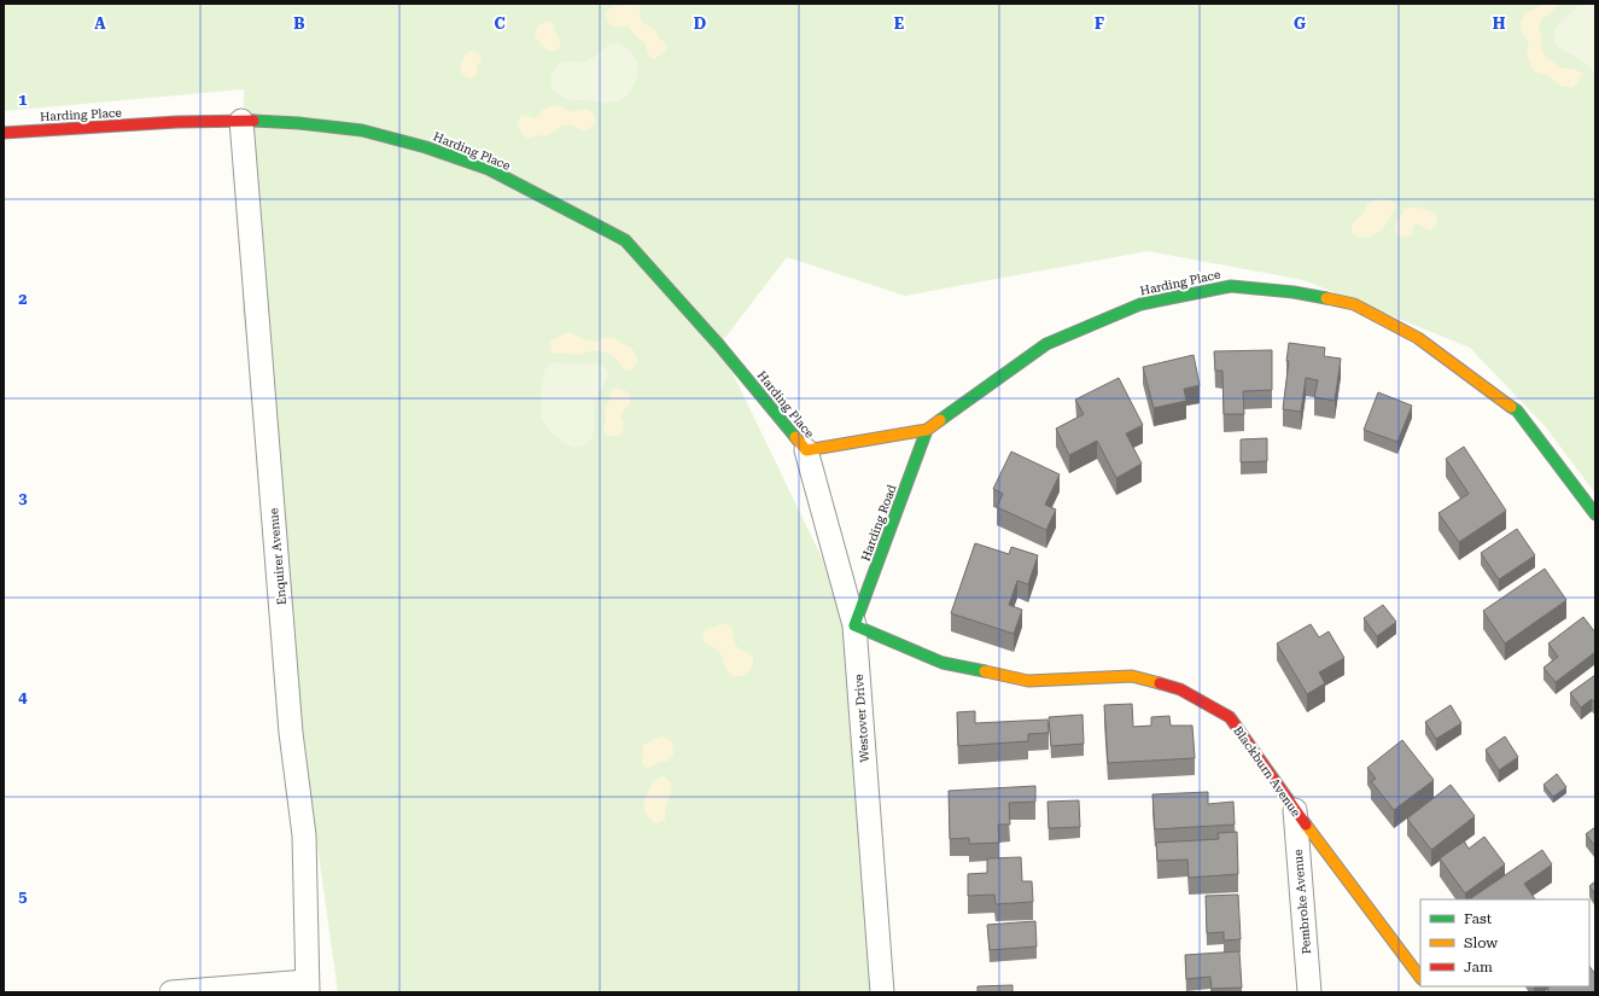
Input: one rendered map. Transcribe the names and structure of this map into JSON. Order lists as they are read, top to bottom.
{
  "streets": {
    "main road": ["Harding Place", "Harding Road", "Blackburn Avenue"],
    "street": ["Enquirer Avenue", "Westover Drive", "Pembroke Avenue"]
  },
  "crossings": [
    ["Harding Place", "Harding Road"],
    ["Harding Place", "Enquirer Avenue"],
    ["Harding Place", "Westover Drive"],
    ["Harding Road", "Westover Drive"],
    ["Harding Road", "Blackburn Avenue"],
    ["Westover Drive", "Blackburn Avenue"],
    ["Blackburn Avenue", "Pembroke Avenue"]
  ],
  "legend": ["Fast", "Slow", "Jam"],
  "grid": {
    "columns": [
      "A",
      "B",
      "C",
      "D",
      "E",
      "F",
      "G",
      "H"
    ],
    "rows": [
      "1",
      "2",
      "3",
      "4",
      "5"
    ]
  }
}
